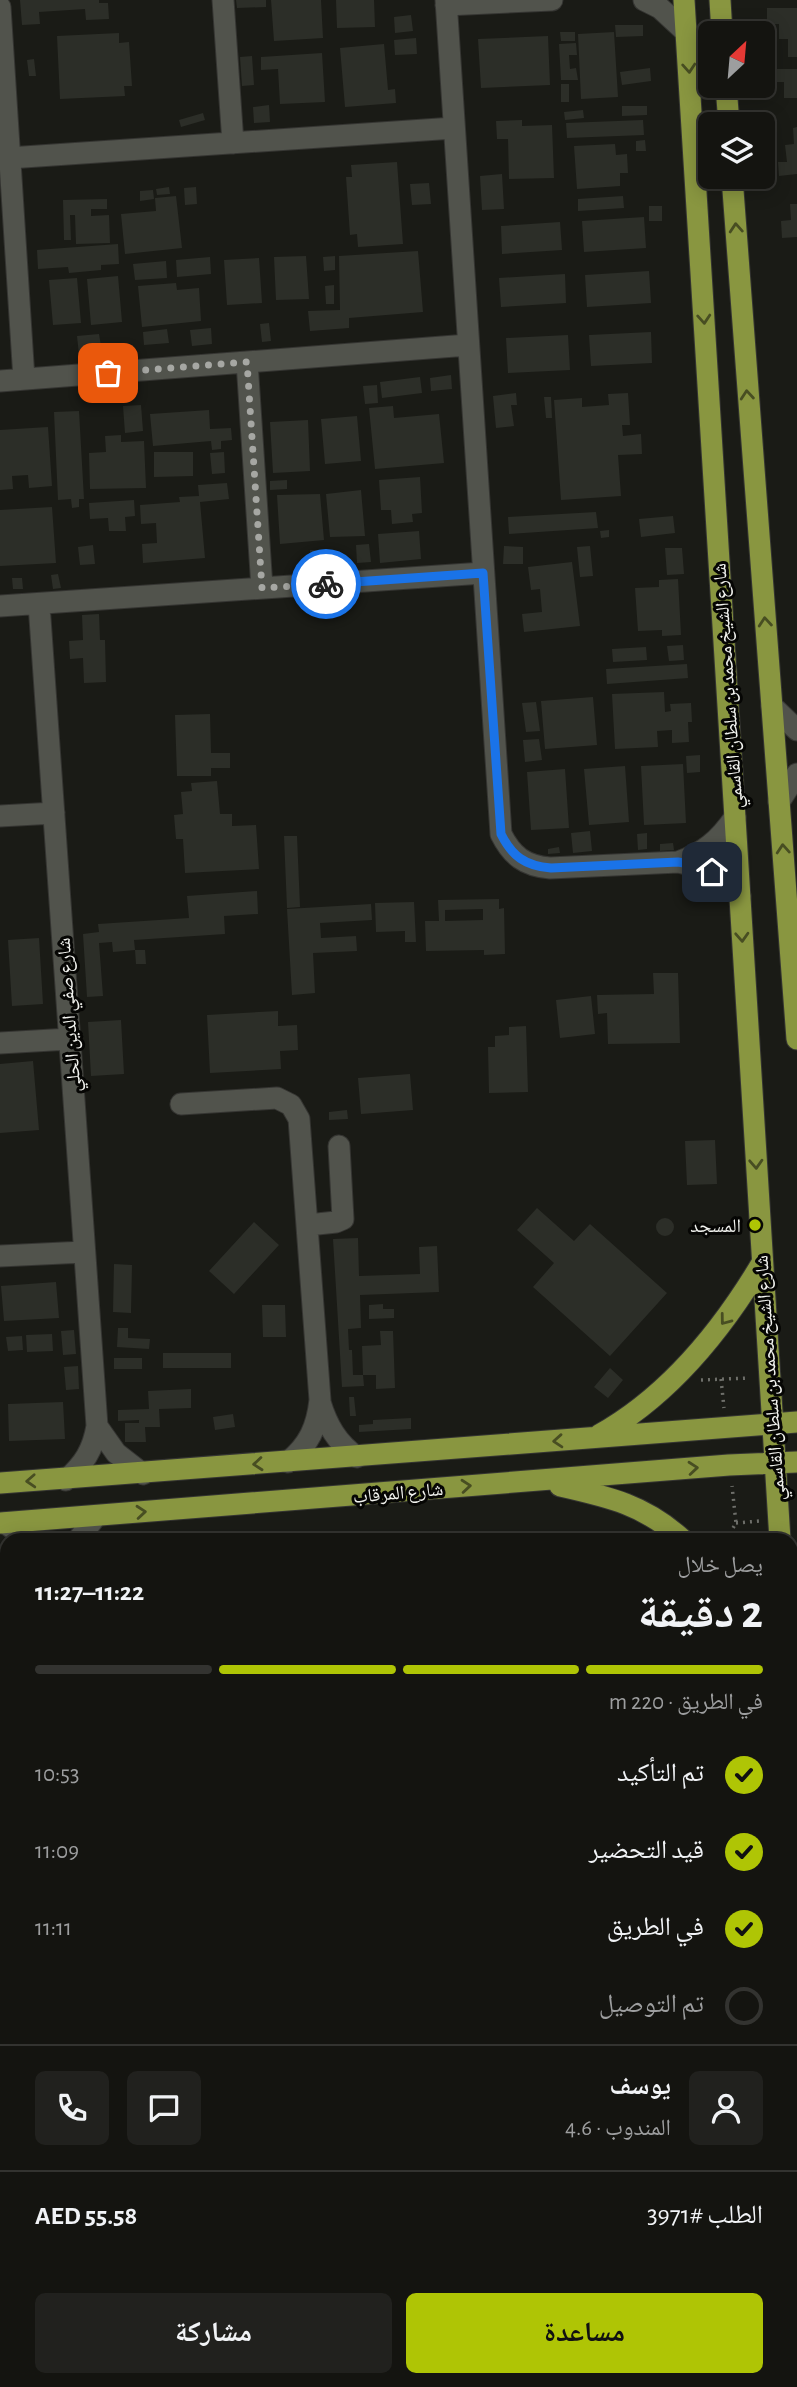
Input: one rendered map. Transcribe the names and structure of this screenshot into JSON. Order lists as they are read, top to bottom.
{
  "streets": {
    "main road": ["شارع الشيخ محمد بن سلطان القاسمي", "شارع المرقاب"],
    "street": ["شارع صفي الدين الحلي"]
  },
  "crossings": [
    ["شارع الشيخ محمد بن سلطان القاسمي", "شارع المرقاب"],
    ["شارع صفي الدين الحلي", "شارع المرقاب"]
  ],
  "places": ["المسجد"],
  "north": "top right",
  "page": {
    "heading": ["2 دقيقة", "يصل خلال", "11:22–11:27"],
    "panel": [
      "يوسف",
      "المندوب · 4.6",
      "الطلب #3971",
      "AED 55.58"
    ],
    "bar": "في الطريق · 220 m",
    "list": [
      ["تم التأكيد", "10:53"],
      ["قيد التحضير", "11:09"],
      ["في الطريق", "11:11"],
      "تم التوصيل"
    ],
    "buttons": ["مساعدة", "مشاركة"]
  }
}
